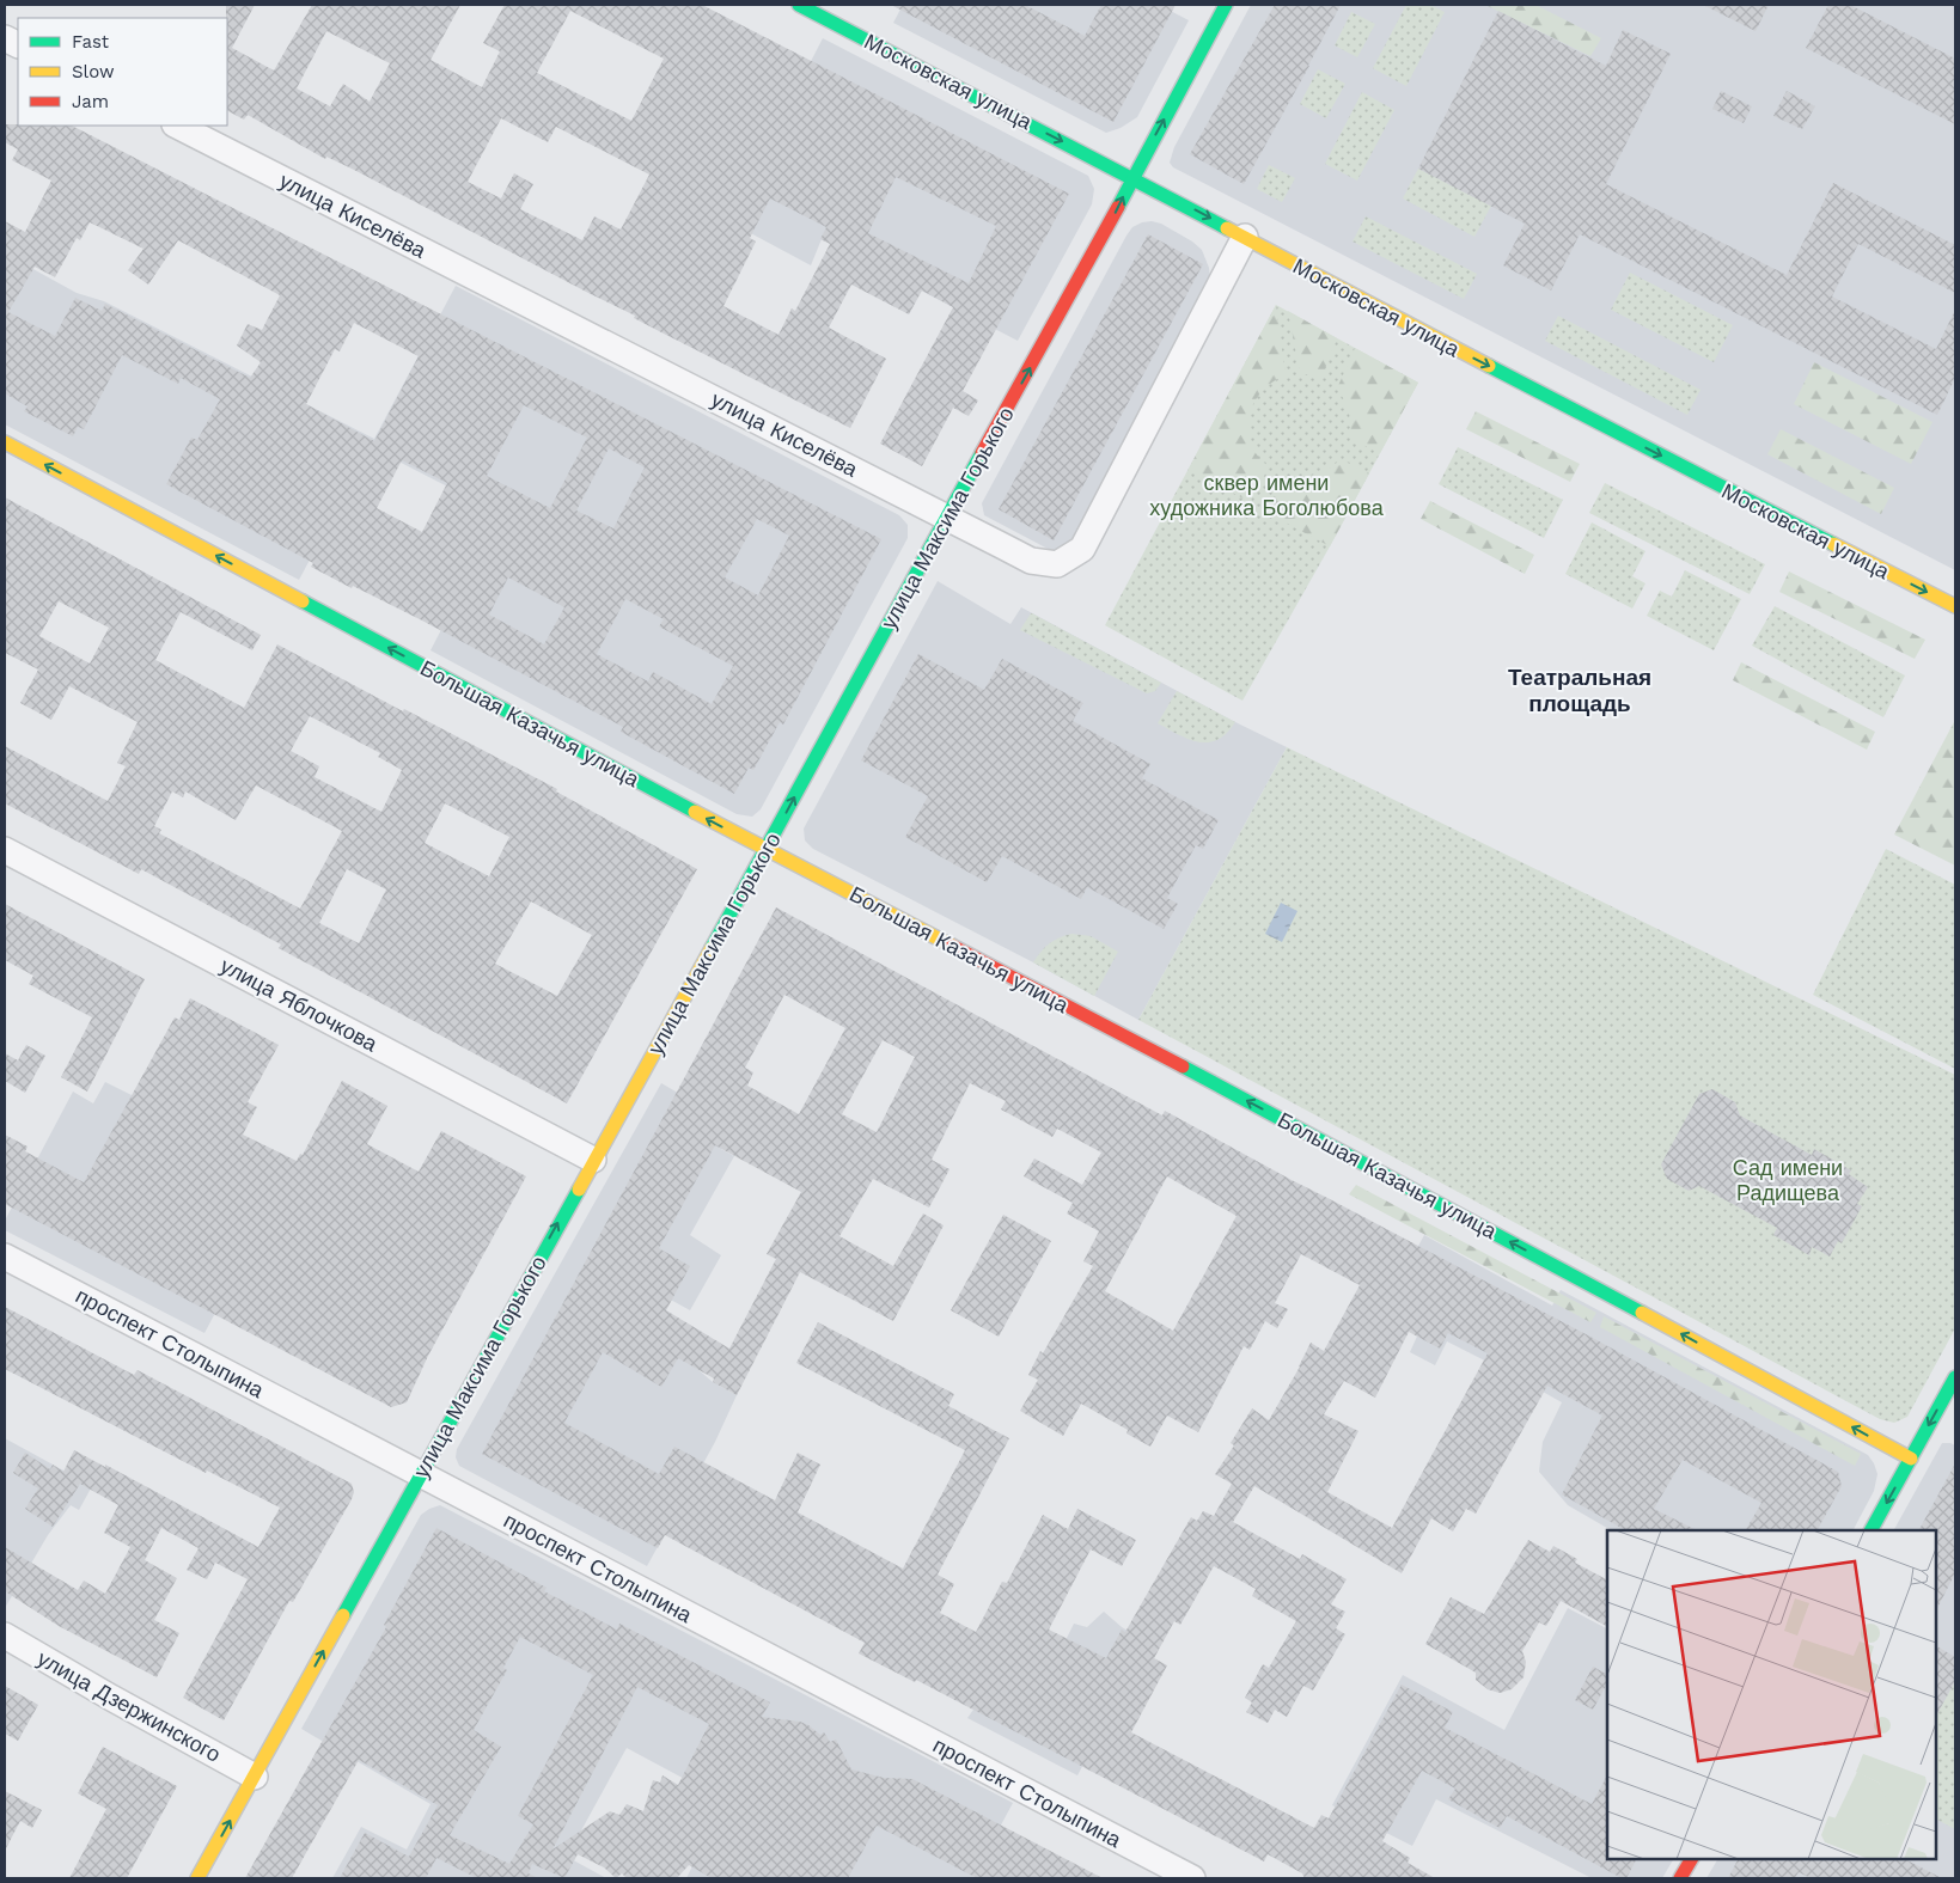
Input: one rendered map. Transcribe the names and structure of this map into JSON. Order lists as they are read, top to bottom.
{
  "streets": {
    "street": [
      "Московская улица",
      "улица Киселёва",
      "улица Максима Горького",
      "Большая Казачья улица",
      "улица Яблочкова",
      "проспект Столыпина",
      "улица Дзержинского"
    ]
  },
  "crossings": [
    ["Московская улица", "улица Киселёва"],
    ["Московская улица", "улица Максима Горького"],
    ["улица Киселёва", "улица Максима Горького"],
    ["улица Максима Горького", "Большая Казачья улица"],
    ["улица Максима Горького", "улица Яблочкова"],
    ["улица Максима Горького", "проспект Столыпина"],
    ["улица Максима Горького", "улица Дзержинского"]
  ],
  "one_way": ["Московская улица", "улица Максима Горького", "Большая Казачья улица"],
  "districts": ["Театральная площадь"],
  "parks": ["сквер имени художника Боголюбова", "Сад имени Радищева"],
  "legend": ["Fast", "Slow", "Jam"]
}
